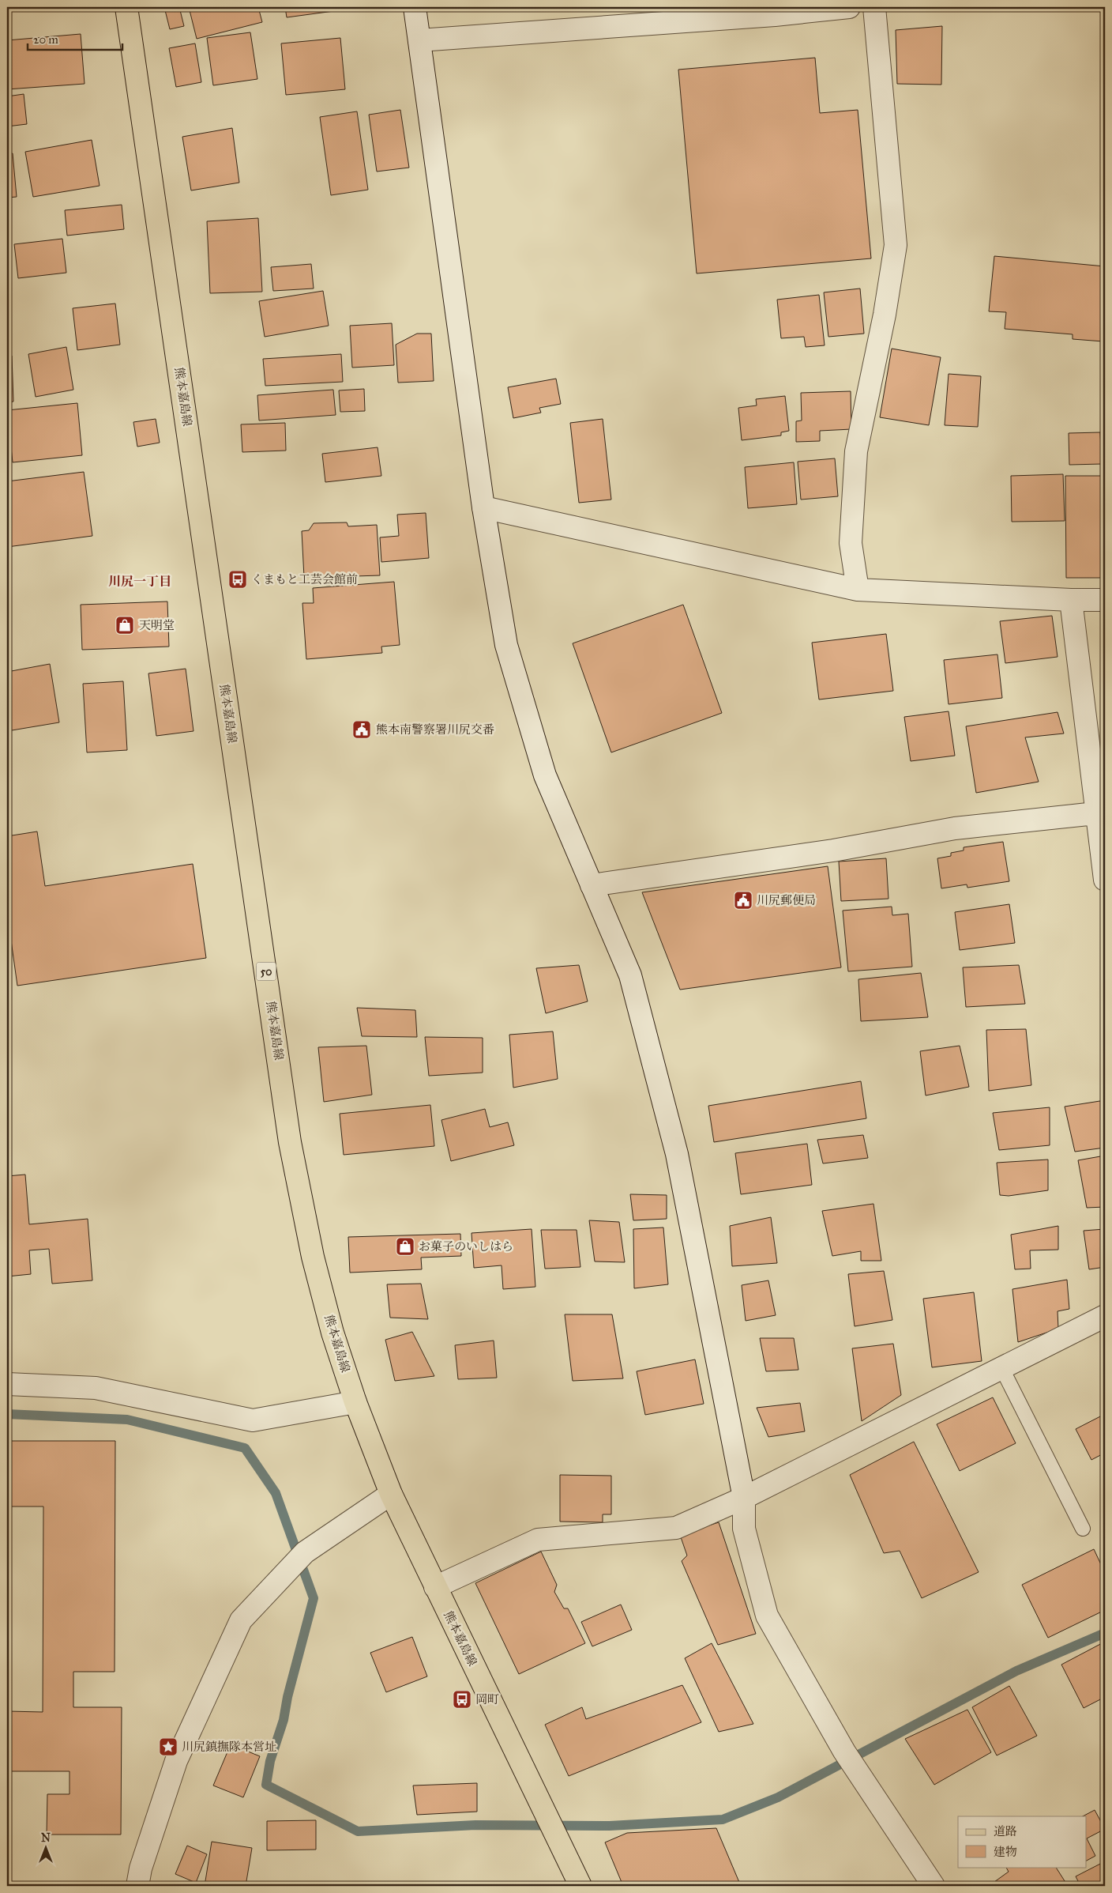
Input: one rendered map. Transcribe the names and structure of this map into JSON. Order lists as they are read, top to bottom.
{
  "streets": {
    "main road": ["熊本嘉島線", "50"]
  },
  "districts": ["川尻一丁目"],
  "places": {
    "bus stop": ["くまもと工芸会館前", "岡町"],
    "shop": ["天明堂", "お菓子のいしはら"],
    "public building": ["熊本南警察署川尻交番", "川尻郵便局"],
    "place": ["川尻鎮撫隊本営址"]
  },
  "legend": ["道路", "建物"],
  "scale_bar": "20 m",
  "north": "top"
}
